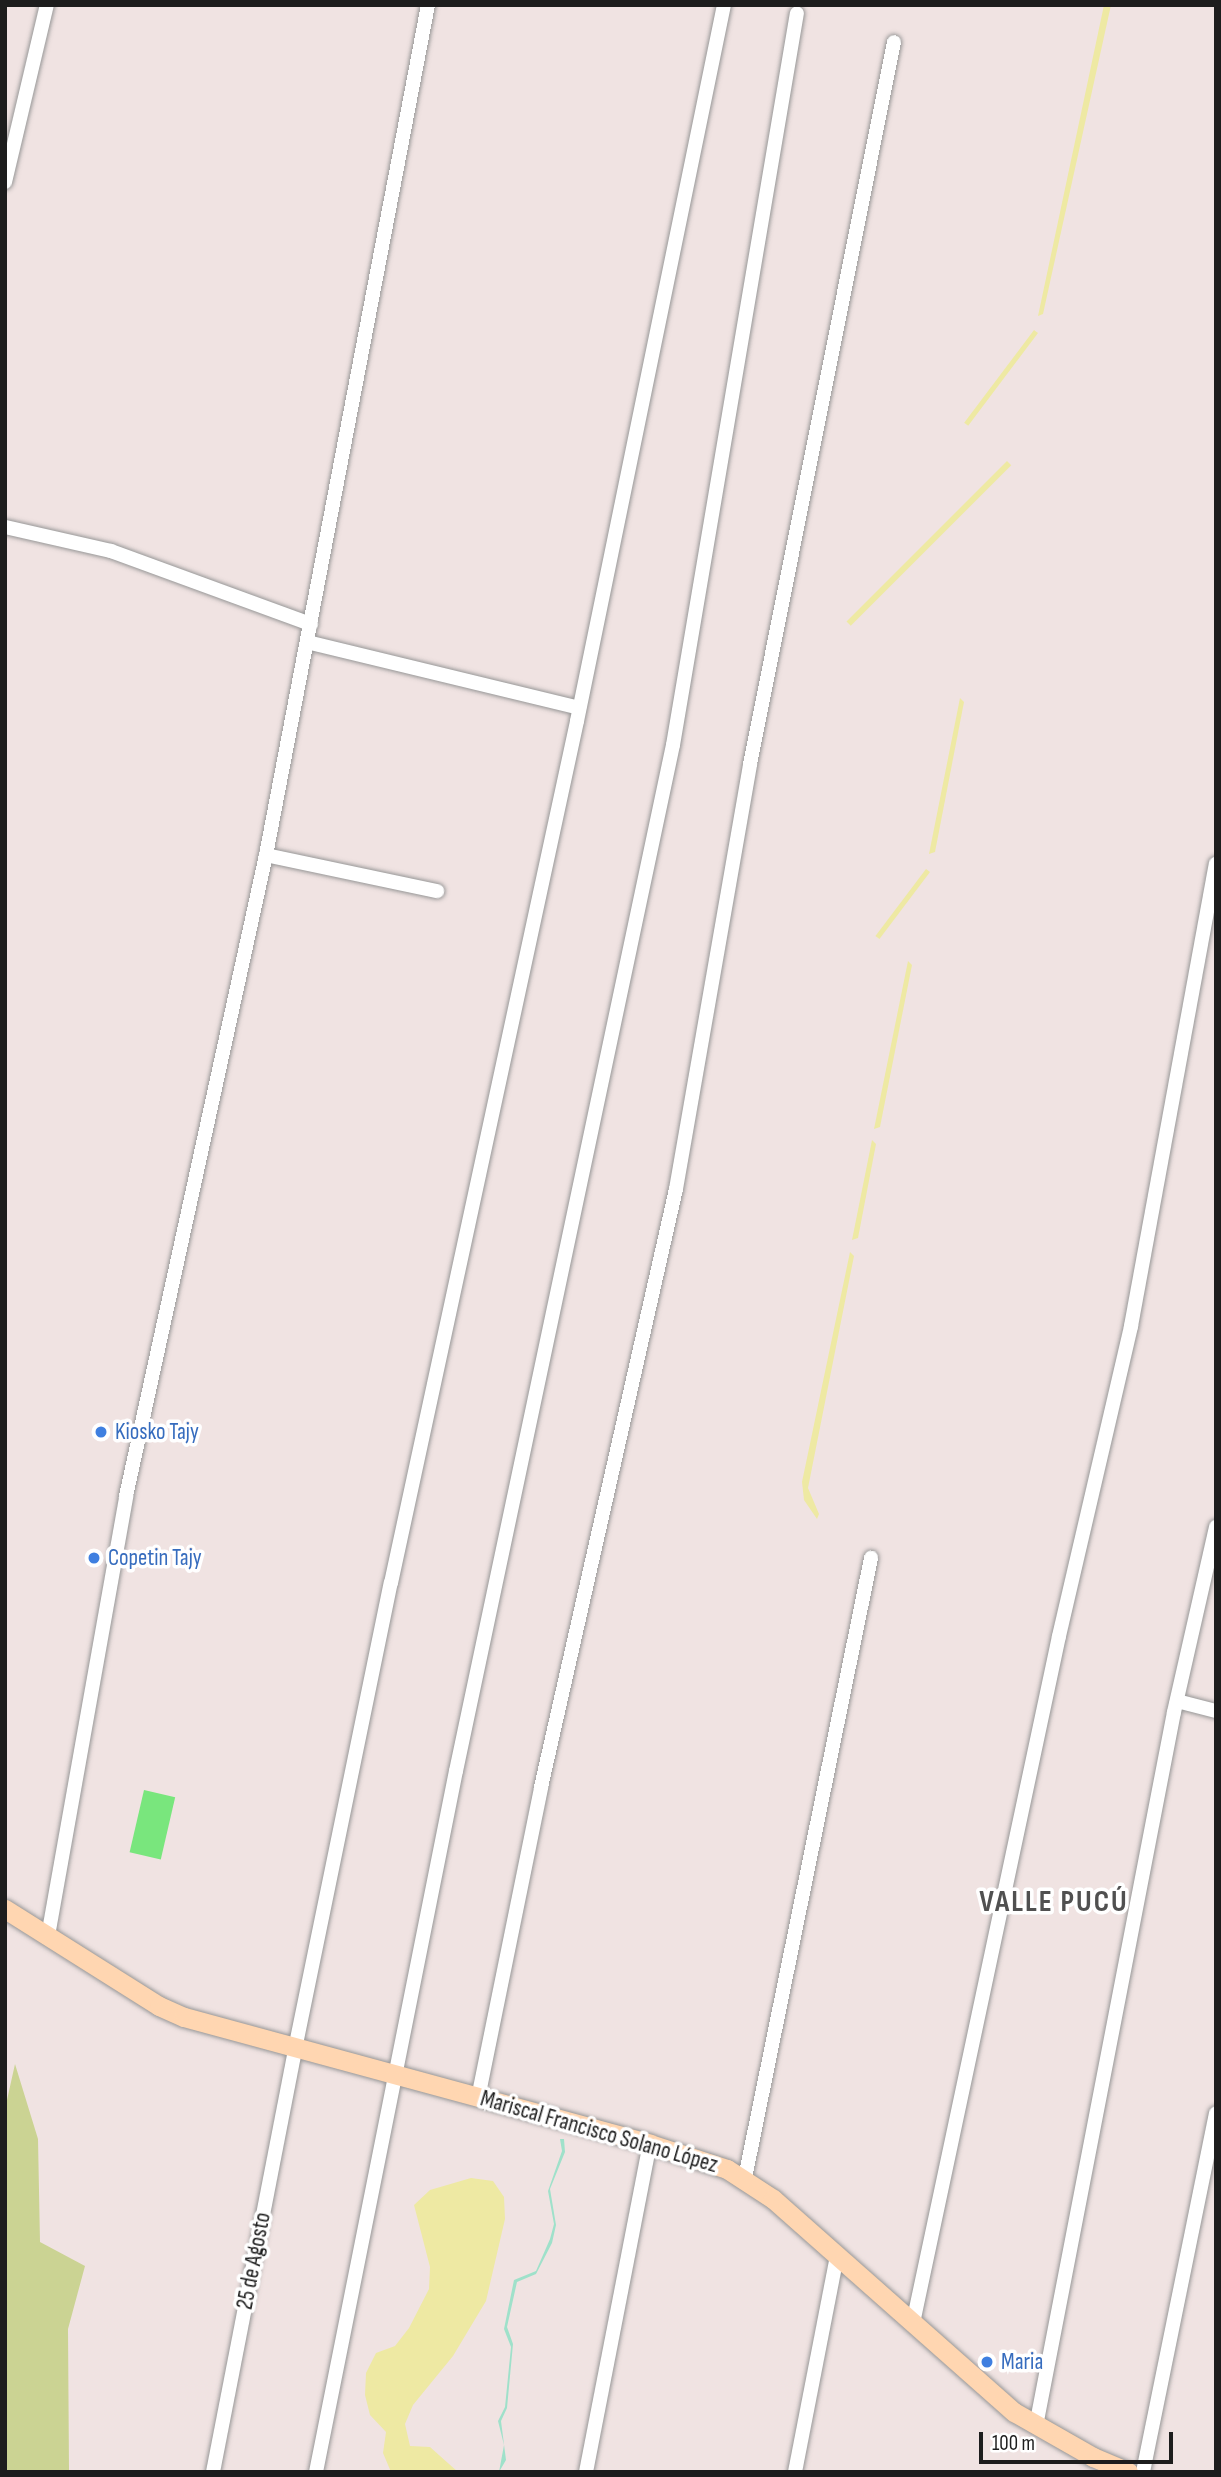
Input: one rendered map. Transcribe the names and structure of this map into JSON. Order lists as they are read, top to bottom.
{
  "streets": {
    "main road": ["Mariscal Francisco Solano López"],
    "street": ["25 de Agosto"]
  },
  "crossings": [
    ["Mariscal Francisco Solano López", "25 de Agosto"]
  ],
  "districts": ["VALLE PUCÚ"],
  "places": ["Kiosko Tajy", "Copetin Tajy", "Maria"],
  "scale_bar": "100 m"
}
